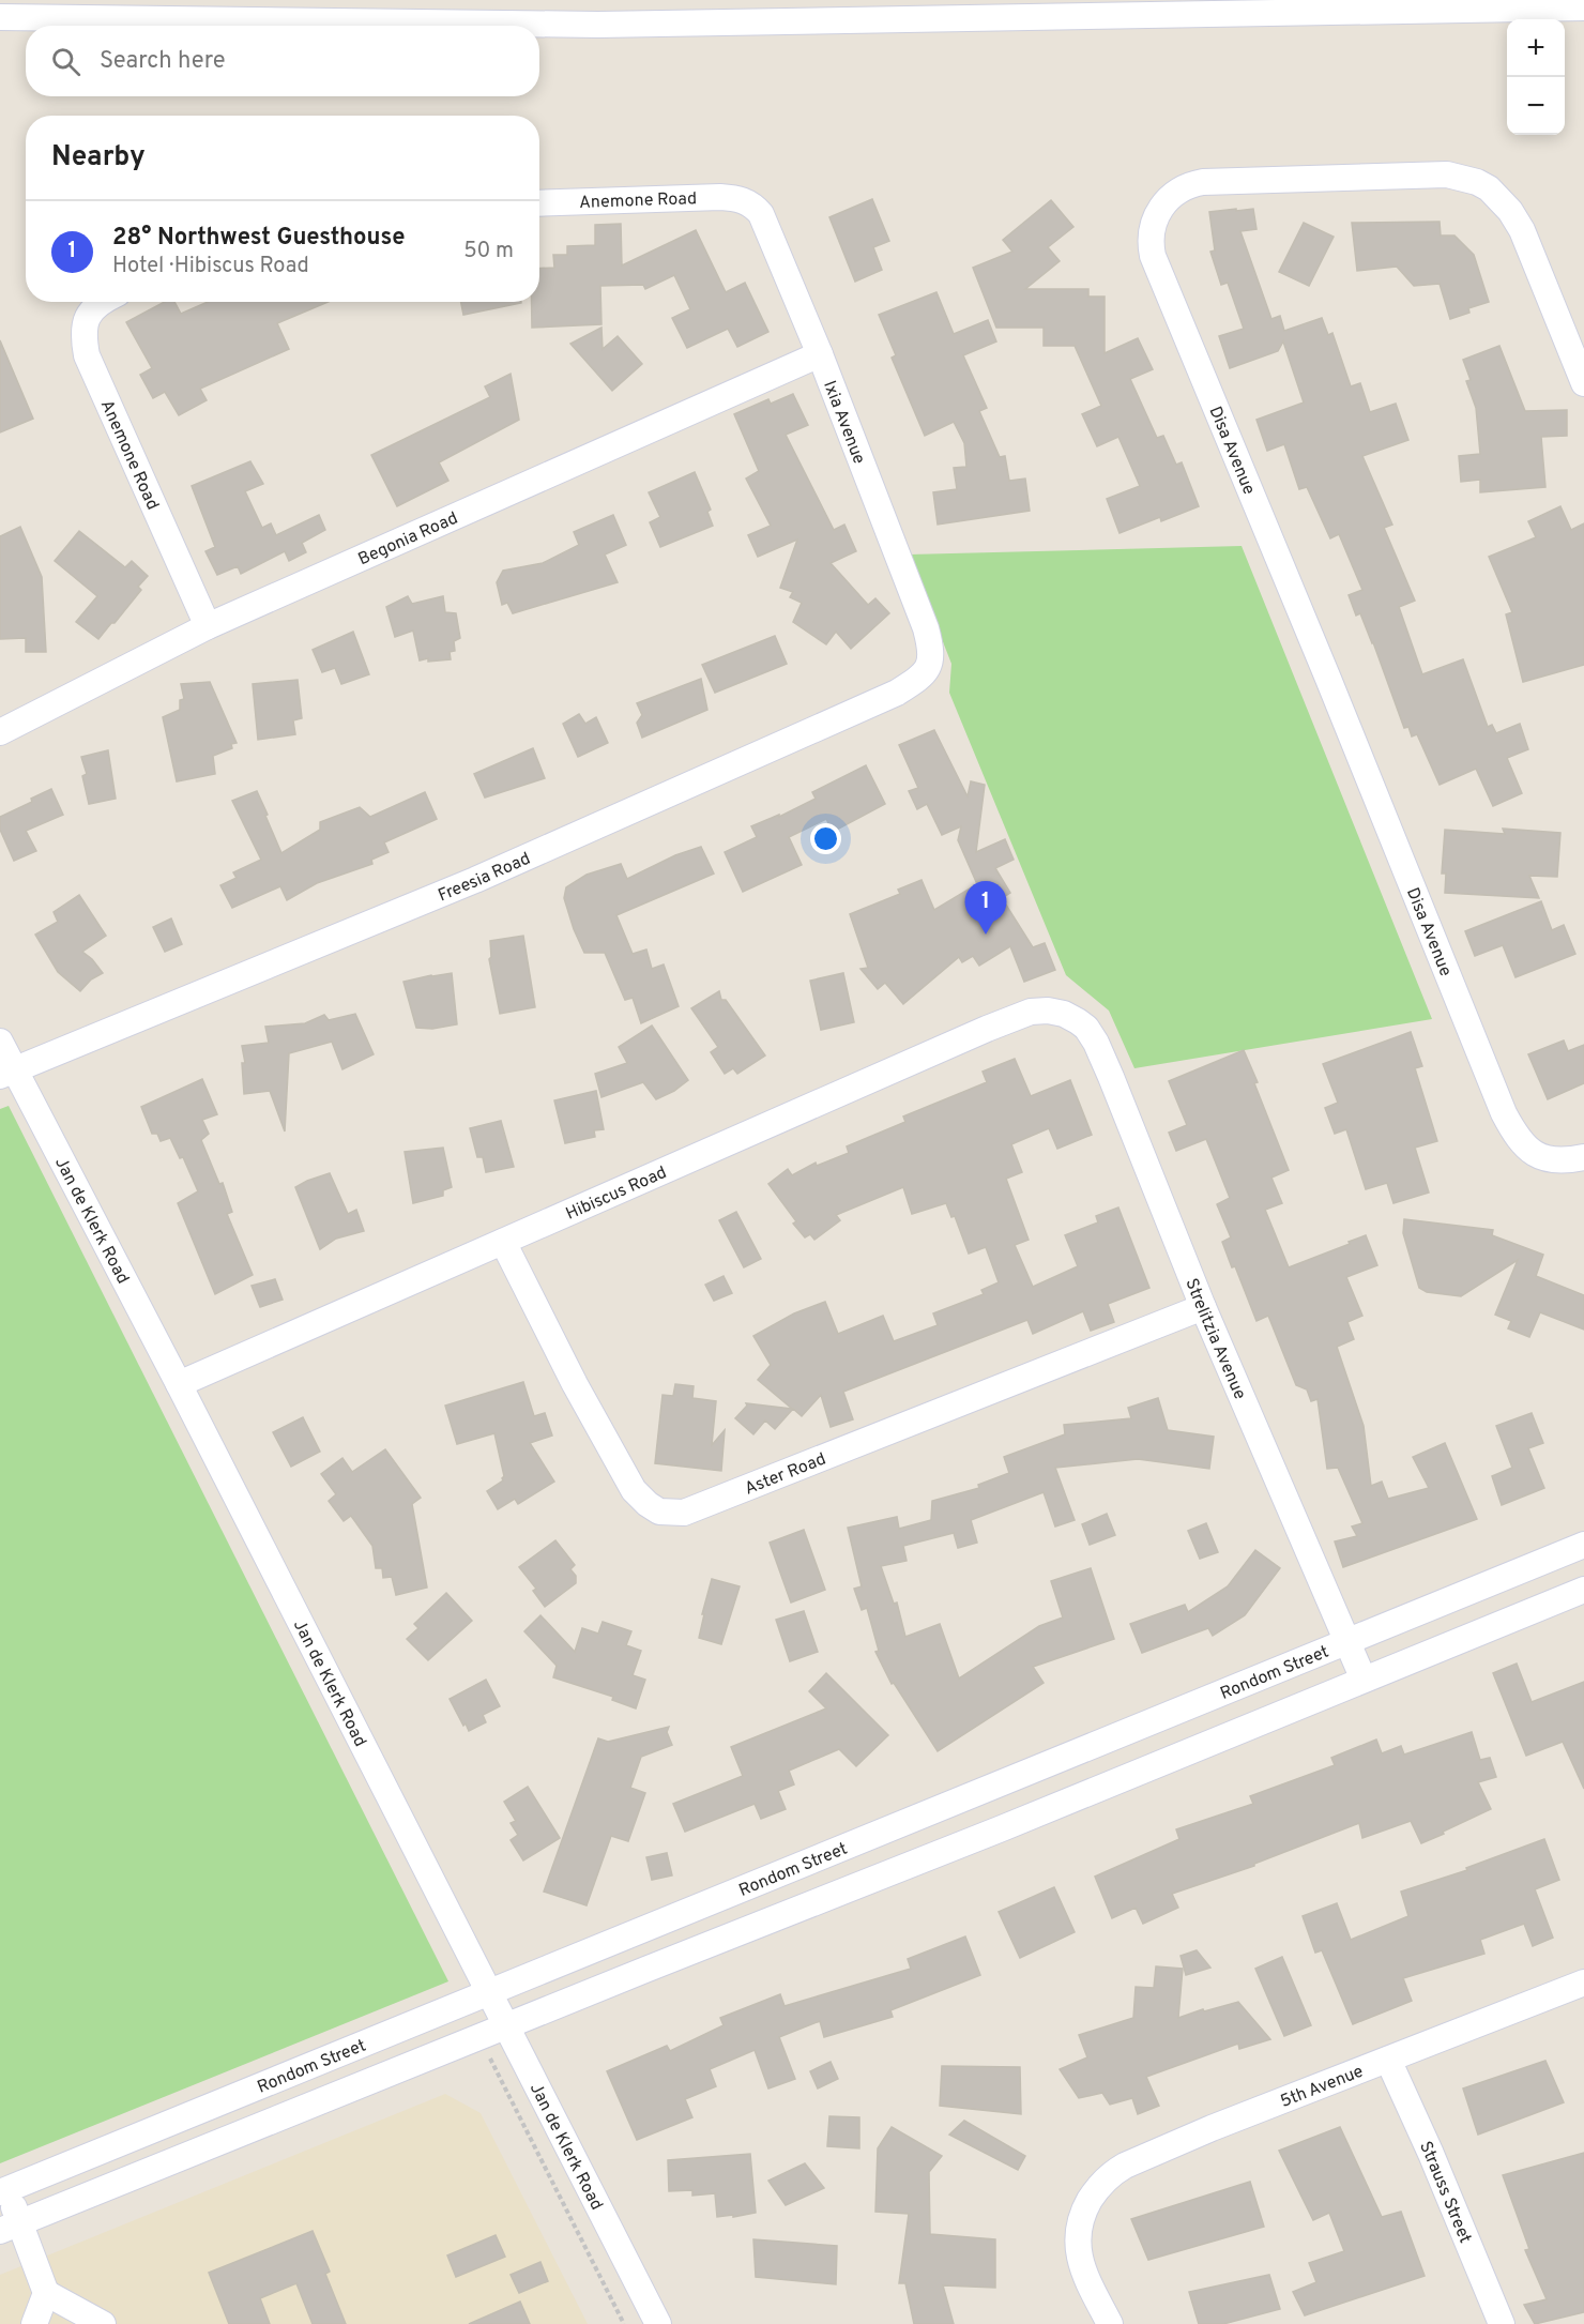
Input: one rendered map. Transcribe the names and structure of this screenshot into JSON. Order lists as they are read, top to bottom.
{
  "streets": {
    "street": [
      "Anemone Road",
      "Ixia Avenue",
      "Disa Avenue",
      "Begonia Road",
      "Freesia Road",
      "Hibiscus Road",
      "Jan de Klerk Road",
      "Strelitzia Avenue",
      "Aster Road",
      "Rondom Street",
      "5th Avenue",
      "Strauss Street"
    ]
  },
  "crossings": [
    ["Anemone Road", "Ixia Avenue"],
    ["Anemone Road", "Begonia Road"],
    ["Ixia Avenue", "Begonia Road"],
    ["Ixia Avenue", "Freesia Road"],
    ["Freesia Road", "Jan de Klerk Road"],
    ["Hibiscus Road", "Jan de Klerk Road"],
    ["Hibiscus Road", "Strelitzia Avenue"],
    ["Hibiscus Road", "Aster Road"],
    ["Jan de Klerk Road", "Rondom Street"],
    ["Strelitzia Avenue", "Aster Road"],
    ["Strelitzia Avenue", "Rondom Street"],
    ["5th Avenue", "Strauss Street"]
  ],
  "page": {
    "map_buttons": ["+", "−"],
    "search": "Search here",
    "heading": "Nearby",
    "list": [
      {
        "mark": "1",
        "name": "28° Northwest Guesthouse",
        "note": "Hotel · Hibiscus Road",
        "value": "50 m"
      }
    ],
    "pins": "1"
  }
}
